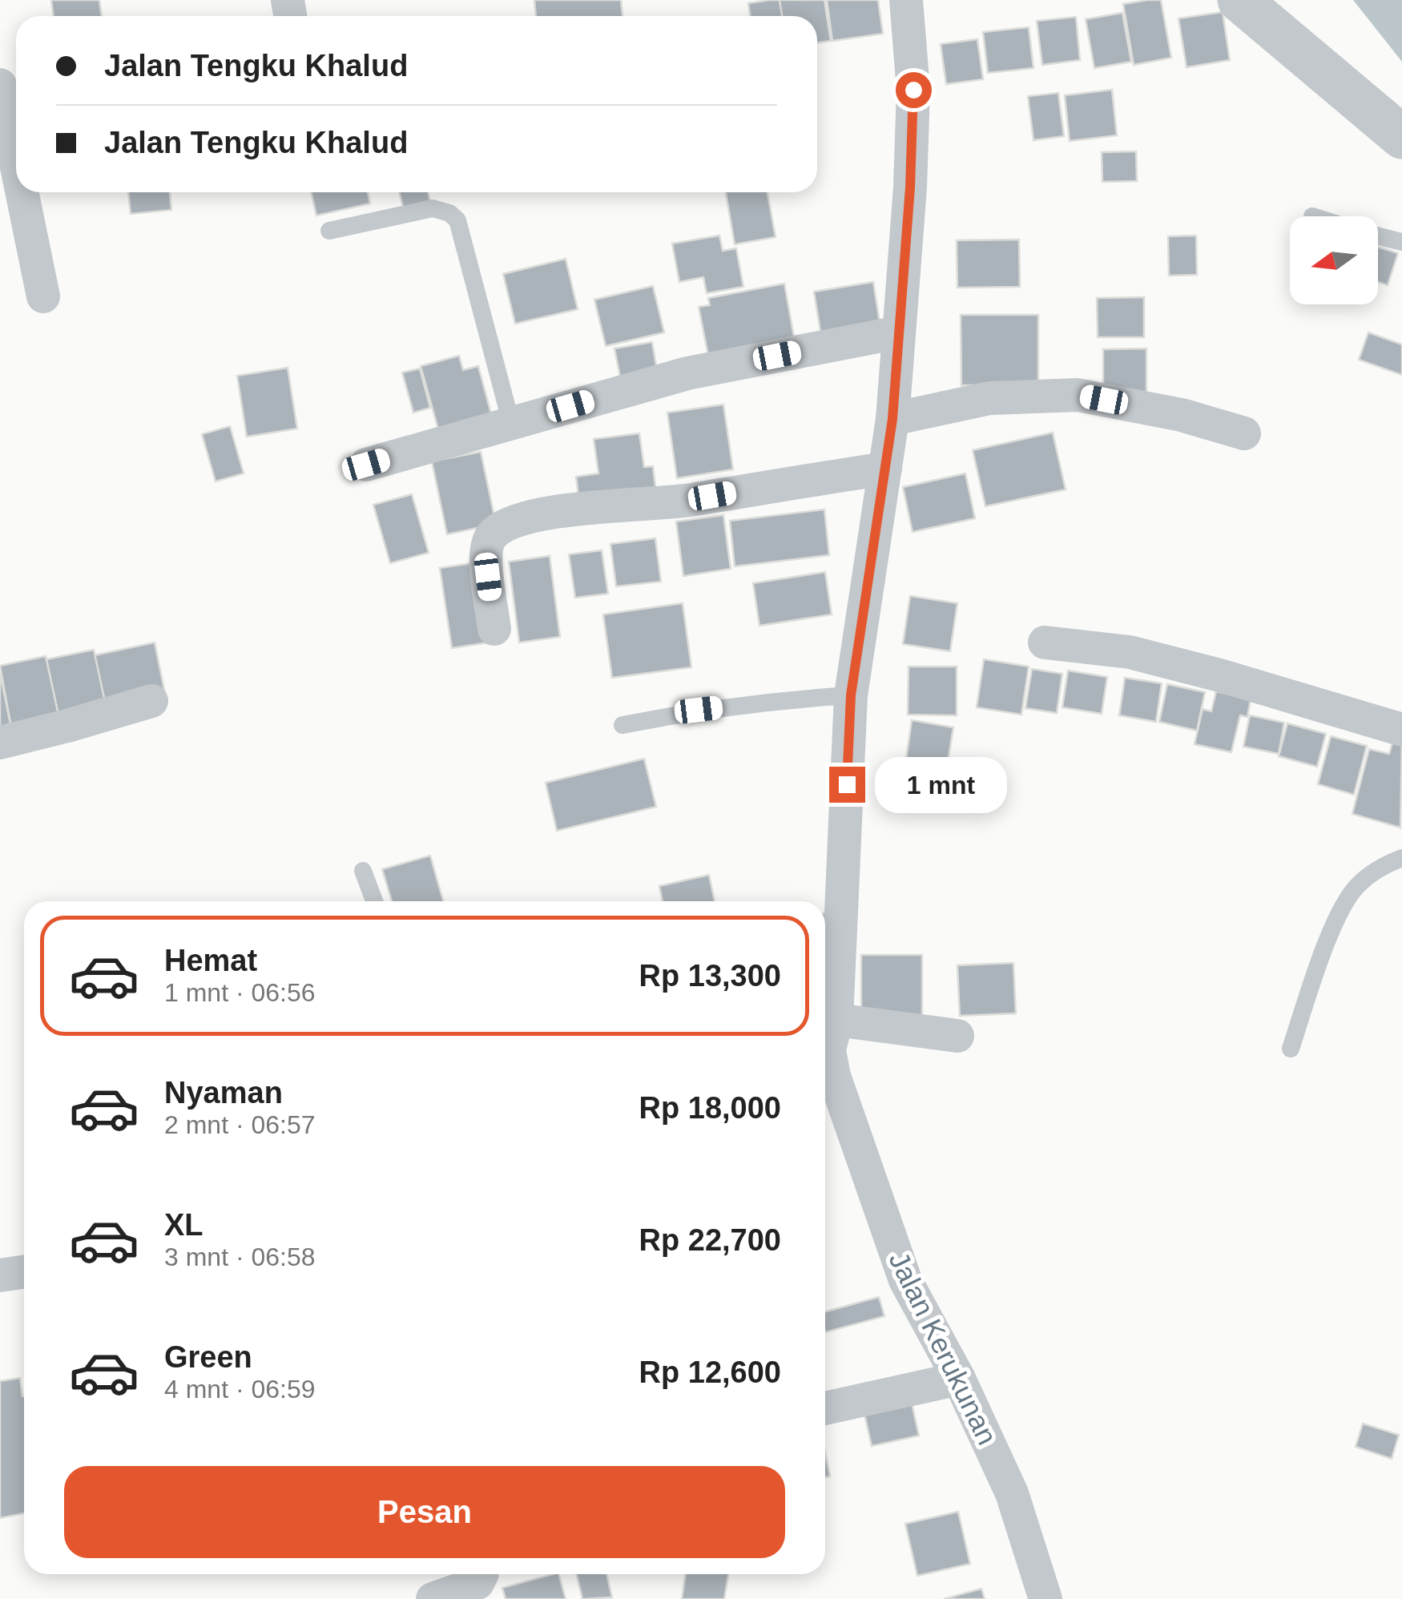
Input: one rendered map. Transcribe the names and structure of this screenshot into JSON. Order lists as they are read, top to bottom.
{
  "streets": {
    "street": ["Jalan Kerukunan"]
  },
  "north": "left",
  "page": {
    "banner": ["Jalan Tengku Khalud", "Jalan Tengku Khalud"],
    "bubble": "1 mnt",
    "list": [
      {
        "name": "Hemat",
        "note": "1 mnt · 06:56",
        "value": "Rp 13,300"
      },
      {
        "name": "Nyaman",
        "note": "2 mnt · 06:57",
        "value": "Rp 18,000"
      },
      {
        "name": "XL",
        "note": "3 mnt · 06:58",
        "value": "Rp 22,700"
      },
      {
        "name": "Green",
        "note": "4 mnt · 06:59",
        "value": "Rp 12,600"
      }
    ],
    "buttons": "Pesan"
  }
}
